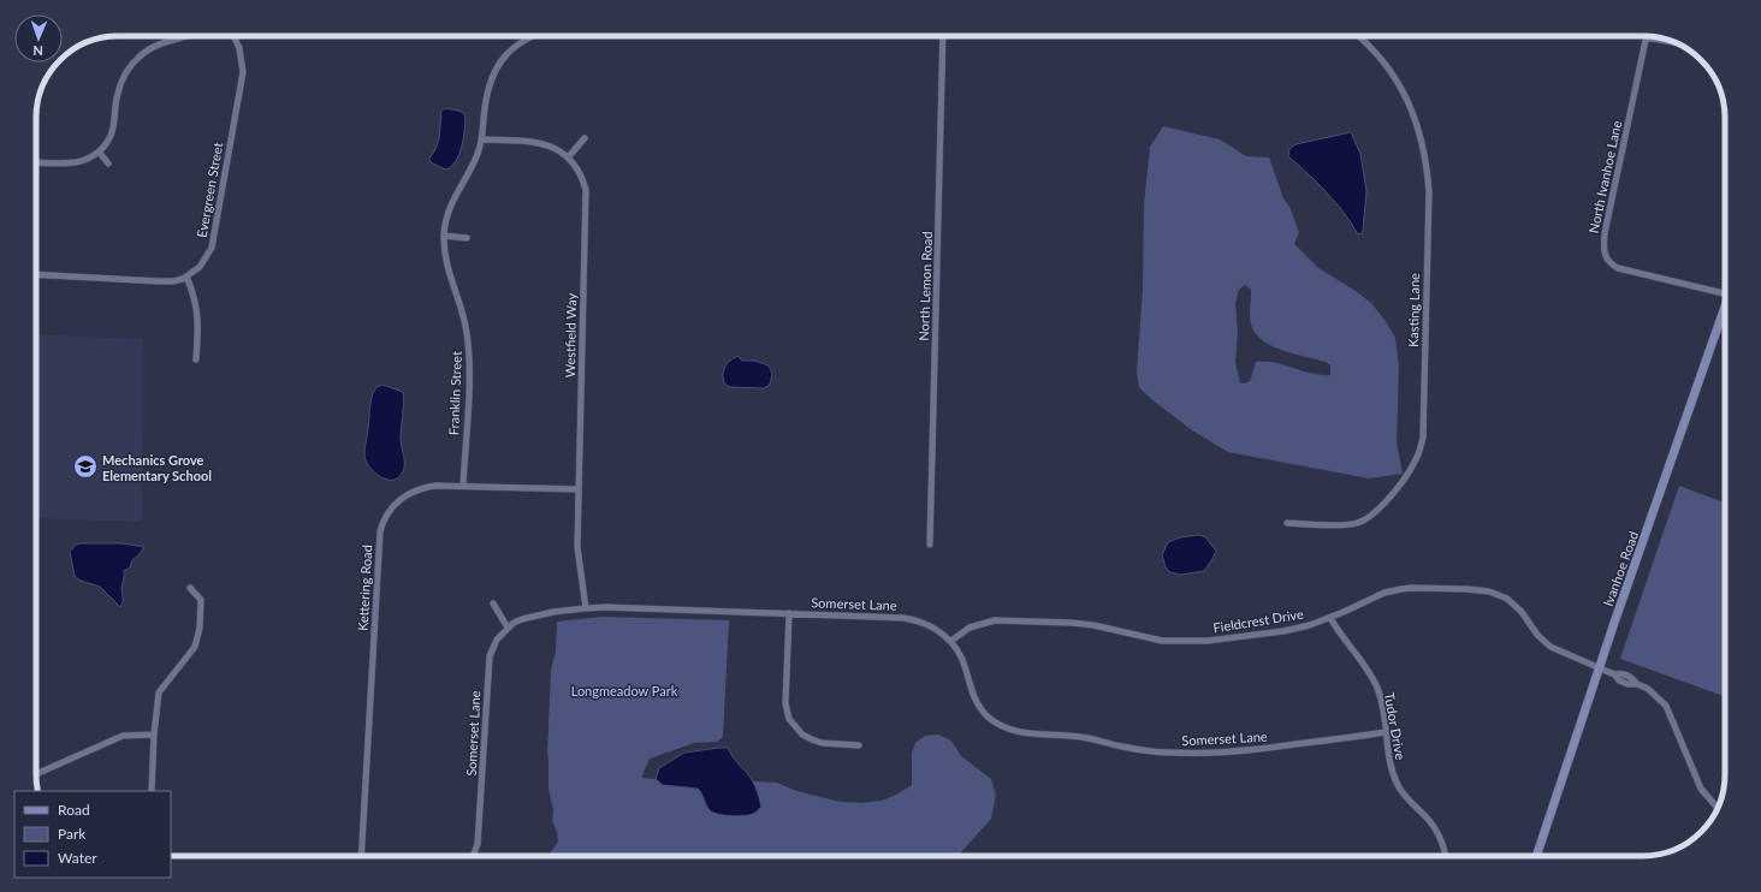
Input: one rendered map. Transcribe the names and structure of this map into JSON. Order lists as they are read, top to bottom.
{
  "streets": {
    "main road": ["Ivanhoe Road"],
    "street": [
      "North Ivanhoe Lane",
      "Evergreen Street",
      "North Lemon Road",
      "Kasting Lane",
      "Westfield Way",
      "Franklin Street",
      "Kettering Road",
      "Somerset Lane",
      "Fieldcrest Drive",
      "Tudor Drive"
    ]
  },
  "crossings": [
    ["Westfield Way", "Kettering Road"],
    ["Westfield Way", "Somerset Lane"],
    ["Franklin Street", "Kettering Road"],
    ["Ivanhoe Road", "Fieldcrest Drive"],
    ["Somerset Lane", "Fieldcrest Drive"],
    ["Somerset Lane", "Tudor Drive"],
    ["Fieldcrest Drive", "Tudor Drive"]
  ],
  "parks": ["Longmeadow Park"],
  "places": {
    "school or university": ["Mechanics Grove Elementary School"]
  },
  "legend": ["Road", "Park", "Water"],
  "north": "bottom"
}
